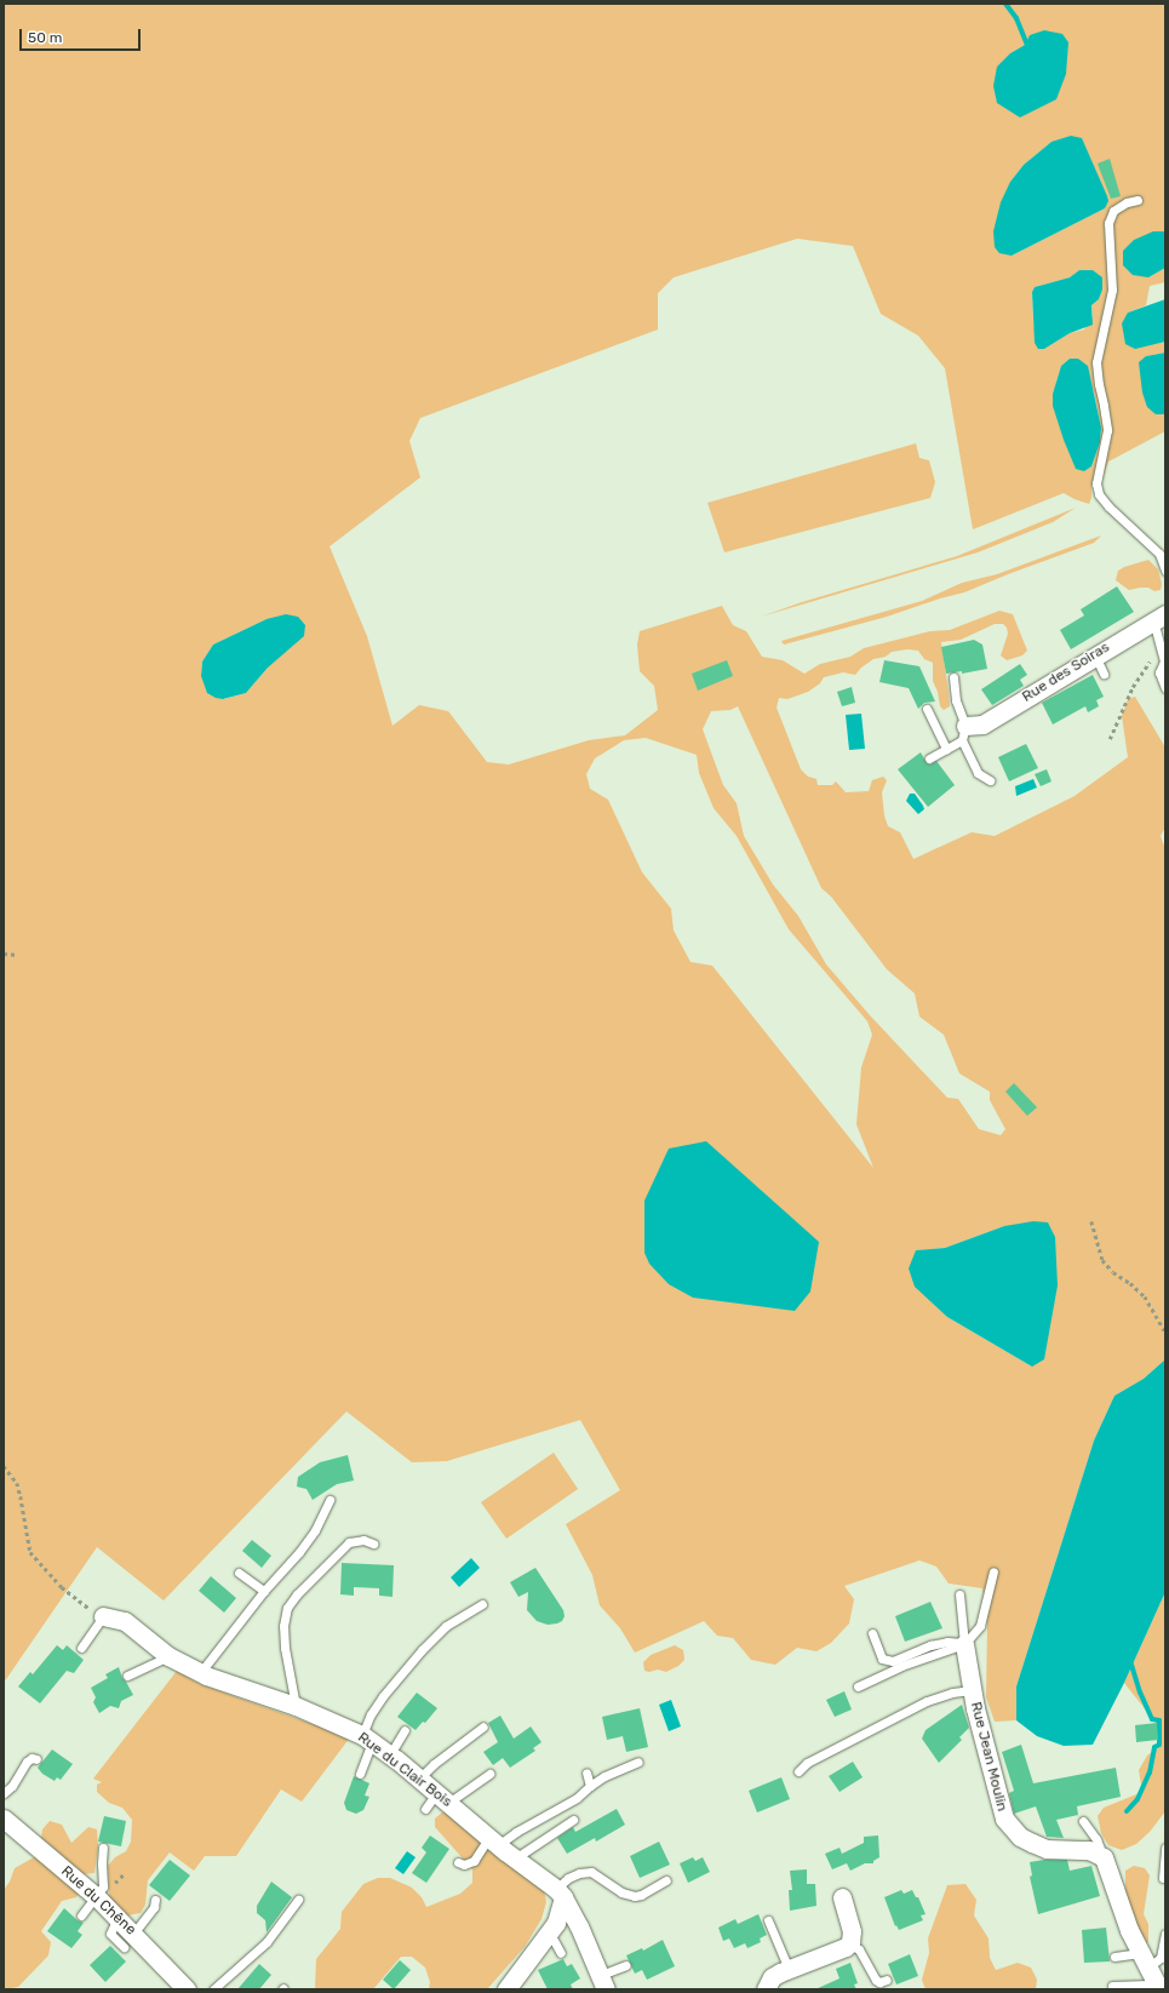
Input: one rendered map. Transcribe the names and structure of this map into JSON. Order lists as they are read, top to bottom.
{
  "streets": {
    "street": [
      "Rue des Soiras",
      "Rue Jean Moulin",
      "Rue du Clair Bois",
      "Rue du Chêne"
    ]
  },
  "scale_bar": "50 m"
}
